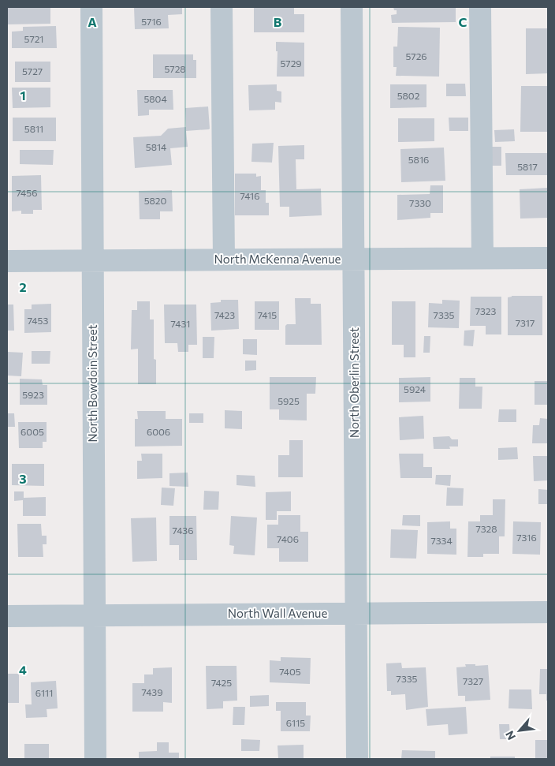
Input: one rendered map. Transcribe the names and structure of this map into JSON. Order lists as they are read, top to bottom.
{
  "streets": {
    "street": [
      "North McKenna Avenue",
      "North Oberlin Street",
      "North Bowdoin Street",
      "North Wall Avenue"
    ]
  },
  "crossings": [
    ["North McKenna Avenue", "North Oberlin Street"],
    ["North McKenna Avenue", "North Bowdoin Street"],
    ["North Oberlin Street", "North Wall Avenue"],
    ["North Bowdoin Street", "North Wall Avenue"]
  ],
  "house_numbers": [
    "5716",
    "5721",
    "5726",
    "5729",
    "5728",
    "5727",
    "5802",
    "5804",
    "5811",
    "5814",
    "5816",
    "5817",
    "7456",
    "7416",
    "5820",
    "7330",
    "7323",
    "7423",
    "7415",
    "7335",
    "7453",
    "7317",
    "7431",
    "5924",
    "5923",
    "5925",
    "6005",
    "6006",
    "7328",
    "7436",
    "7316",
    "7406",
    "7334",
    "7405",
    "7335",
    "7327",
    "7425",
    "7439",
    "6111",
    "6115"
  ],
  "north": "bottom left",
  "grid": {
    "columns": ["A", "B", "C"],
    "rows": [
      "1",
      "2",
      "3",
      "4"
    ]
  }
}
